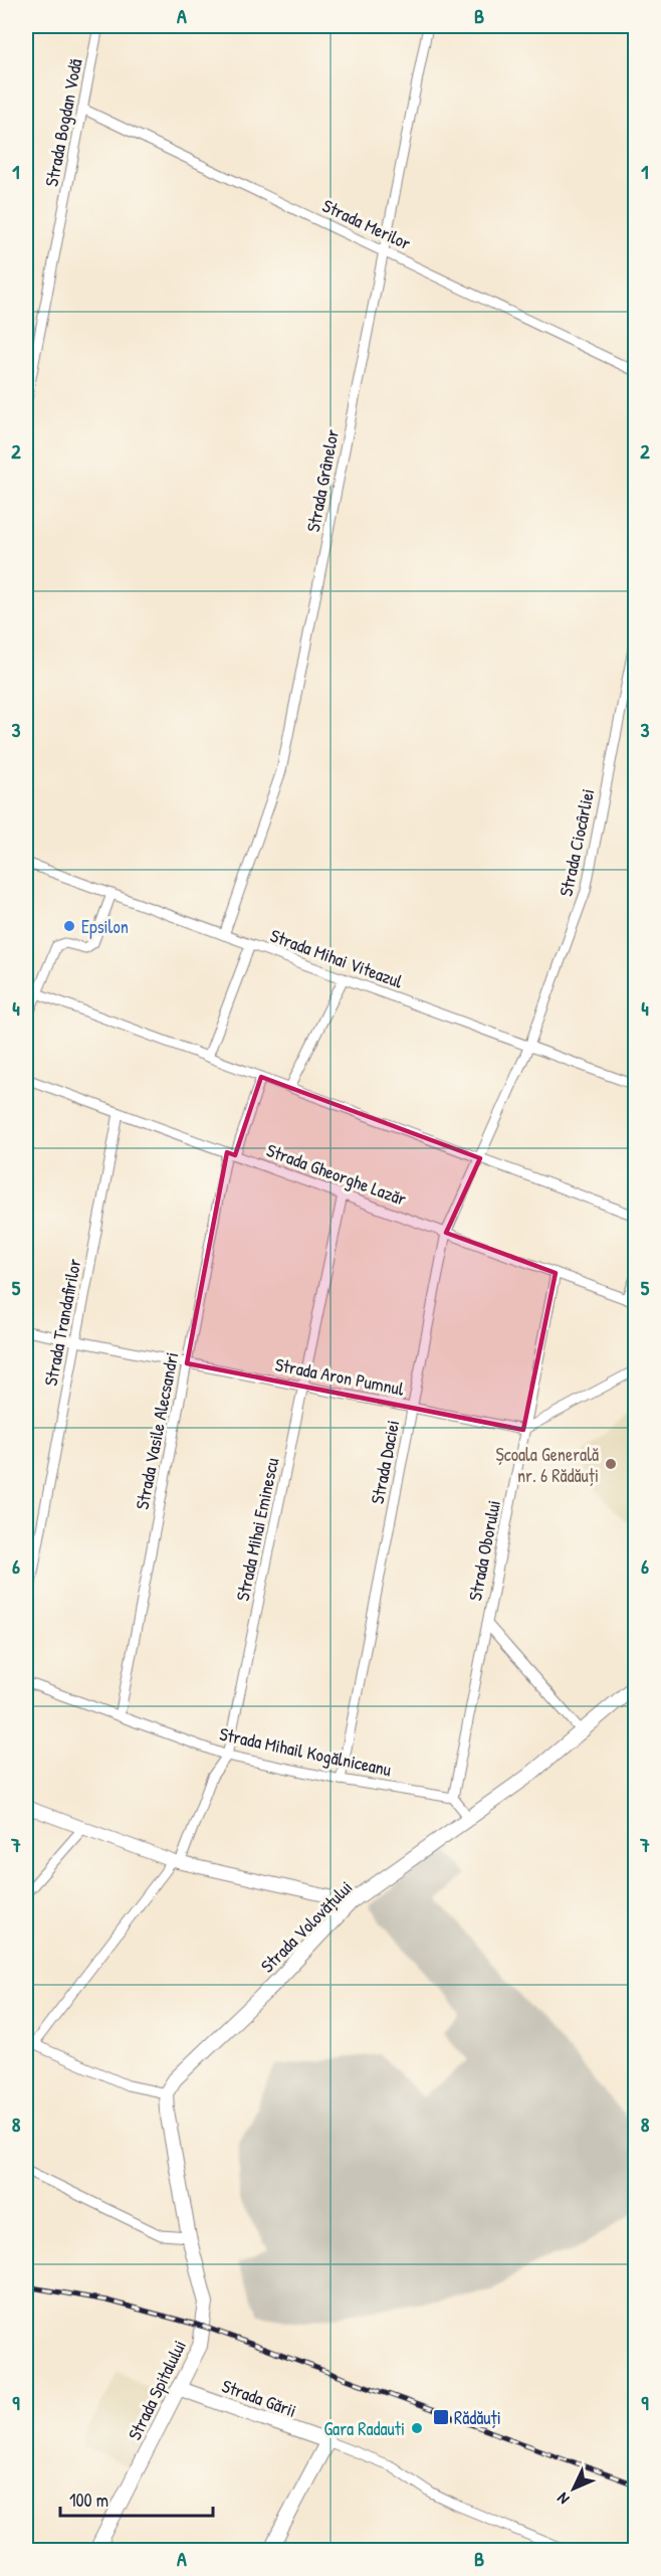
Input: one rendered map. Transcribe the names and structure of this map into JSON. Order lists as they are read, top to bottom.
{
  "streets": {
    "main road": ["Strada Volovățului", "Strada Spitalului", "Strada Gării"],
    "street": [
      "Strada Bogdan Vodă",
      "Strada Merilor",
      "Strada Grânelor",
      "Strada Ciocârliei",
      "Strada Mihai Viteazul",
      "Strada Gheorghe Lazăr",
      "Strada Trandafirilor",
      "Strada Aron Pumnul",
      "Strada Vasile Alecsandri",
      "Strada Daciei",
      "Strada Mihai Eminescu",
      "Strada Oborului",
      "Strada Mihail Kogălniceanu"
    ]
  },
  "crossings": [
    ["Strada Bogdan Vodă", "Strada Merilor"],
    ["Strada Merilor", "Strada Grânelor"],
    ["Strada Grânelor", "Strada Mihai Viteazul"],
    ["Strada Ciocârliei", "Strada Mihai Viteazul"],
    ["Strada Ciocârliei", "Strada Daciei"],
    ["Strada Gheorghe Lazăr", "Strada Trandafirilor"],
    ["Strada Gheorghe Lazăr", "Strada Vasile Alecsandri"],
    ["Strada Gheorghe Lazăr", "Strada Daciei"],
    ["Strada Gheorghe Lazăr", "Strada Mihai Eminescu"],
    ["Strada Gheorghe Lazăr", "Strada Oborului"],
    ["Strada Trandafirilor", "Strada Aron Pumnul"],
    ["Strada Aron Pumnul", "Strada Vasile Alecsandri"],
    ["Strada Aron Pumnul", "Strada Daciei"],
    ["Strada Aron Pumnul", "Strada Mihai Eminescu"],
    ["Strada Aron Pumnul", "Strada Oborului"],
    ["Strada Vasile Alecsandri", "Strada Mihail Kogălniceanu"],
    ["Strada Daciei", "Strada Mihail Kogălniceanu"],
    ["Strada Mihai Eminescu", "Strada Mihail Kogălniceanu"],
    ["Strada Oborului", "Strada Mihail Kogălniceanu"],
    ["Strada Volovățului", "Strada Spitalului"],
    ["Strada Spitalului", "Strada Gării"]
  ],
  "places": {
    "other": ["Epsilon", "Școala Generală nr. 6 Rădăuți", "Gara Radauti"],
    "transit": ["Rădăuți"]
  },
  "scale_bar": "100 m",
  "north": "bottom left",
  "grid": {
    "columns": ["A", "B"],
    "rows": [
      "1",
      "2",
      "3",
      "4",
      "5",
      "6",
      "7",
      "8",
      "9"
    ]
  }
}
